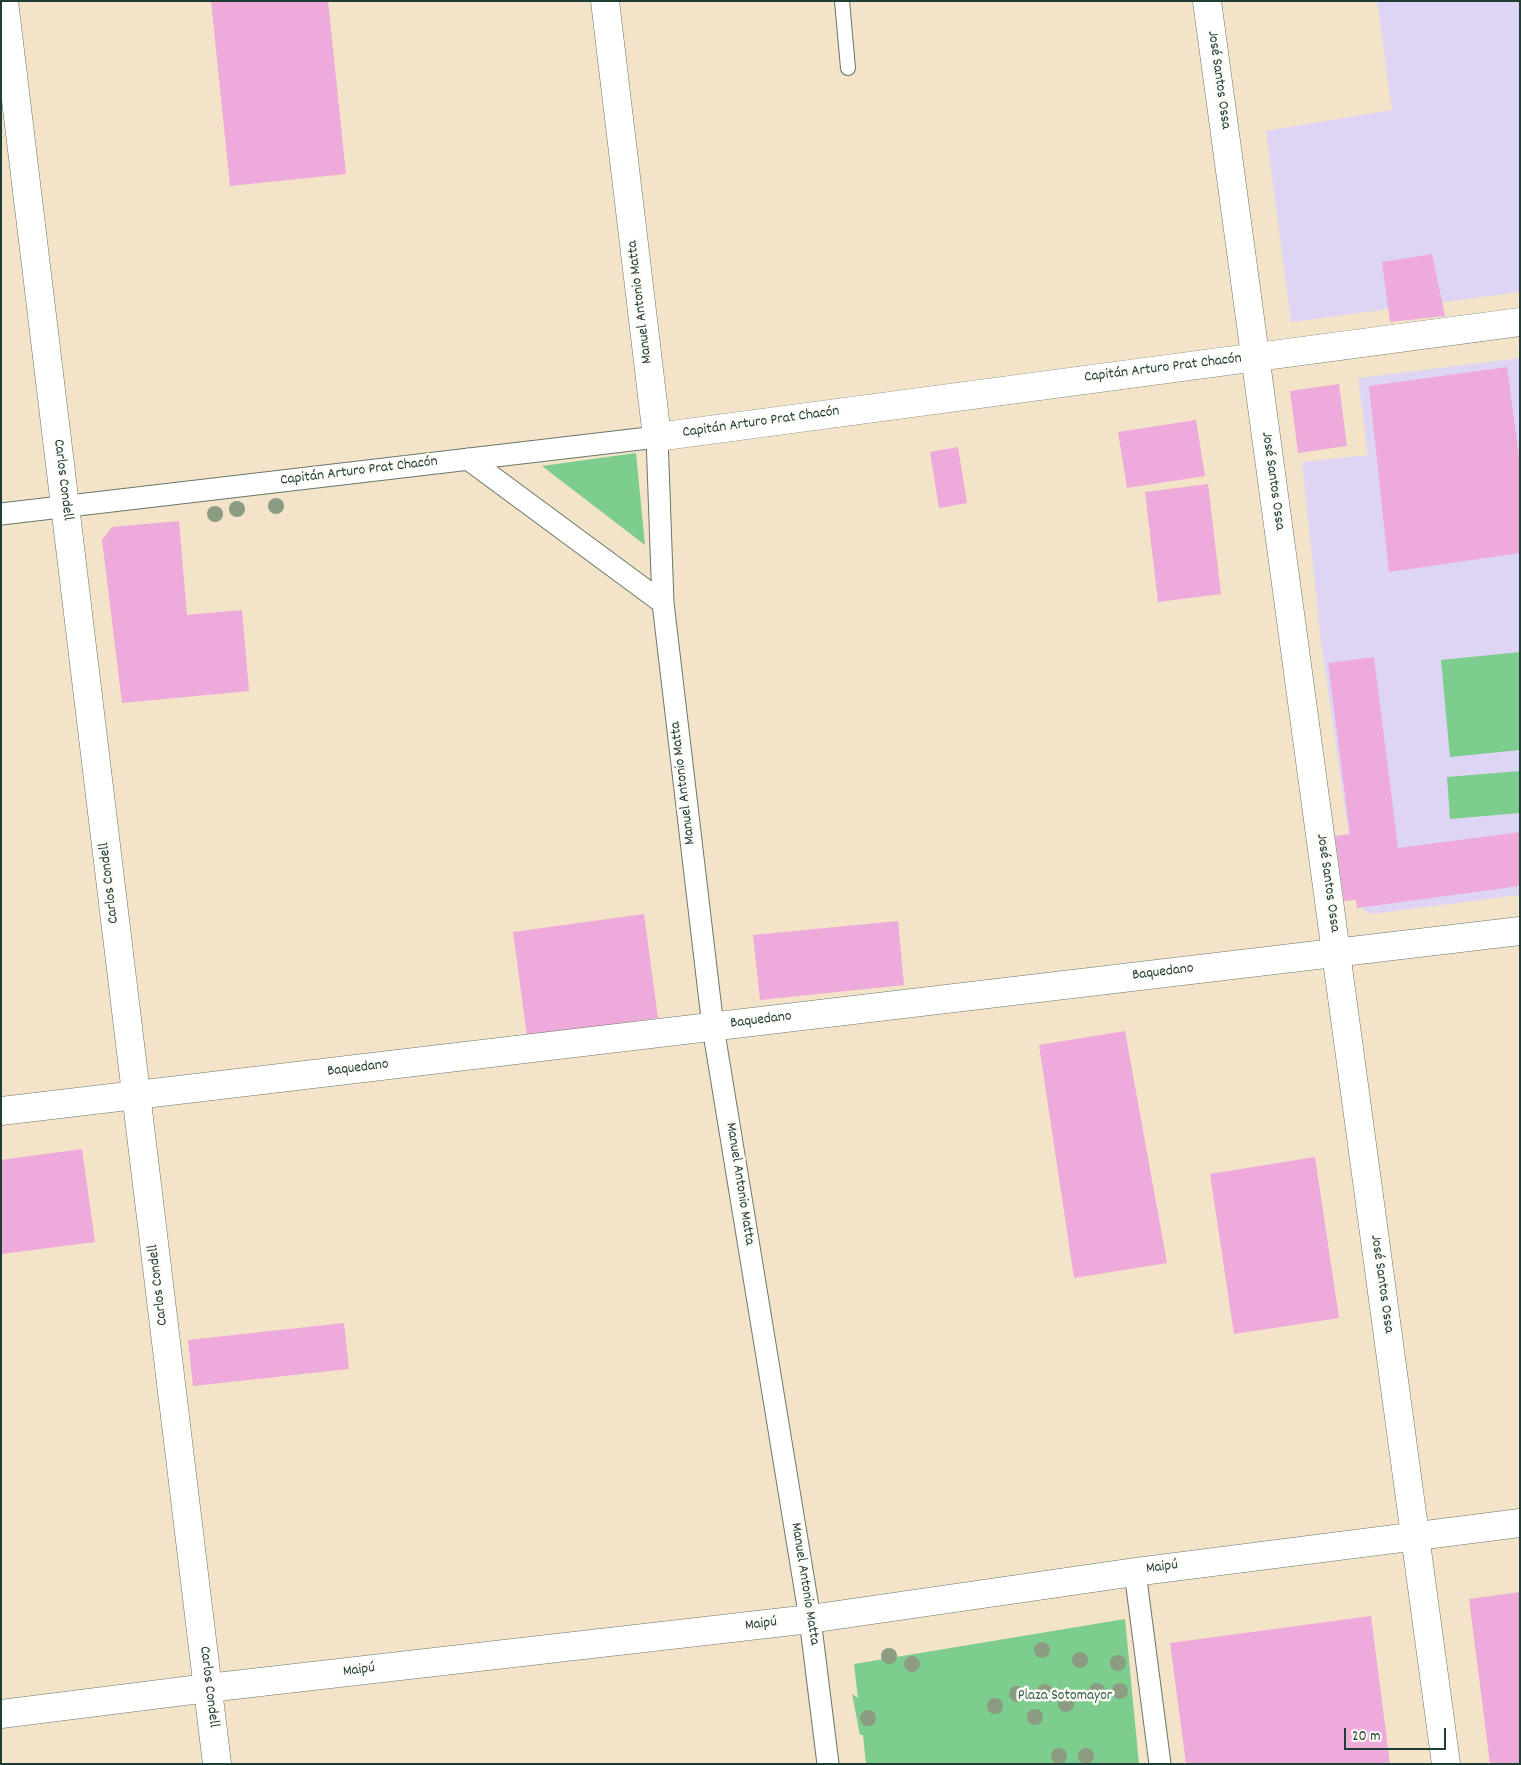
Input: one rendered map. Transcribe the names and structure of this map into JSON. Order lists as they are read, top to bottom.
{
  "streets": {
    "street": [
      "José Santos Ossa",
      "Manuel Antonio Matta",
      "Capitán Arturo Prat Chacón",
      "Carlos Condell",
      "Baquedano",
      "Maipú"
    ]
  },
  "crossings": [
    ["José Santos Ossa", "Capitán Arturo Prat Chacón"],
    ["José Santos Ossa", "Baquedano"],
    ["José Santos Ossa", "Maipú"],
    ["Manuel Antonio Matta", "Capitán Arturo Prat Chacón"],
    ["Manuel Antonio Matta", "Baquedano"],
    ["Manuel Antonio Matta", "Maipú"],
    ["Capitán Arturo Prat Chacón", "Carlos Condell"],
    ["Carlos Condell", "Baquedano"],
    ["Carlos Condell", "Maipú"]
  ],
  "parks": ["Plaza Sotomayor"],
  "scale_bar": "20 m"
}
